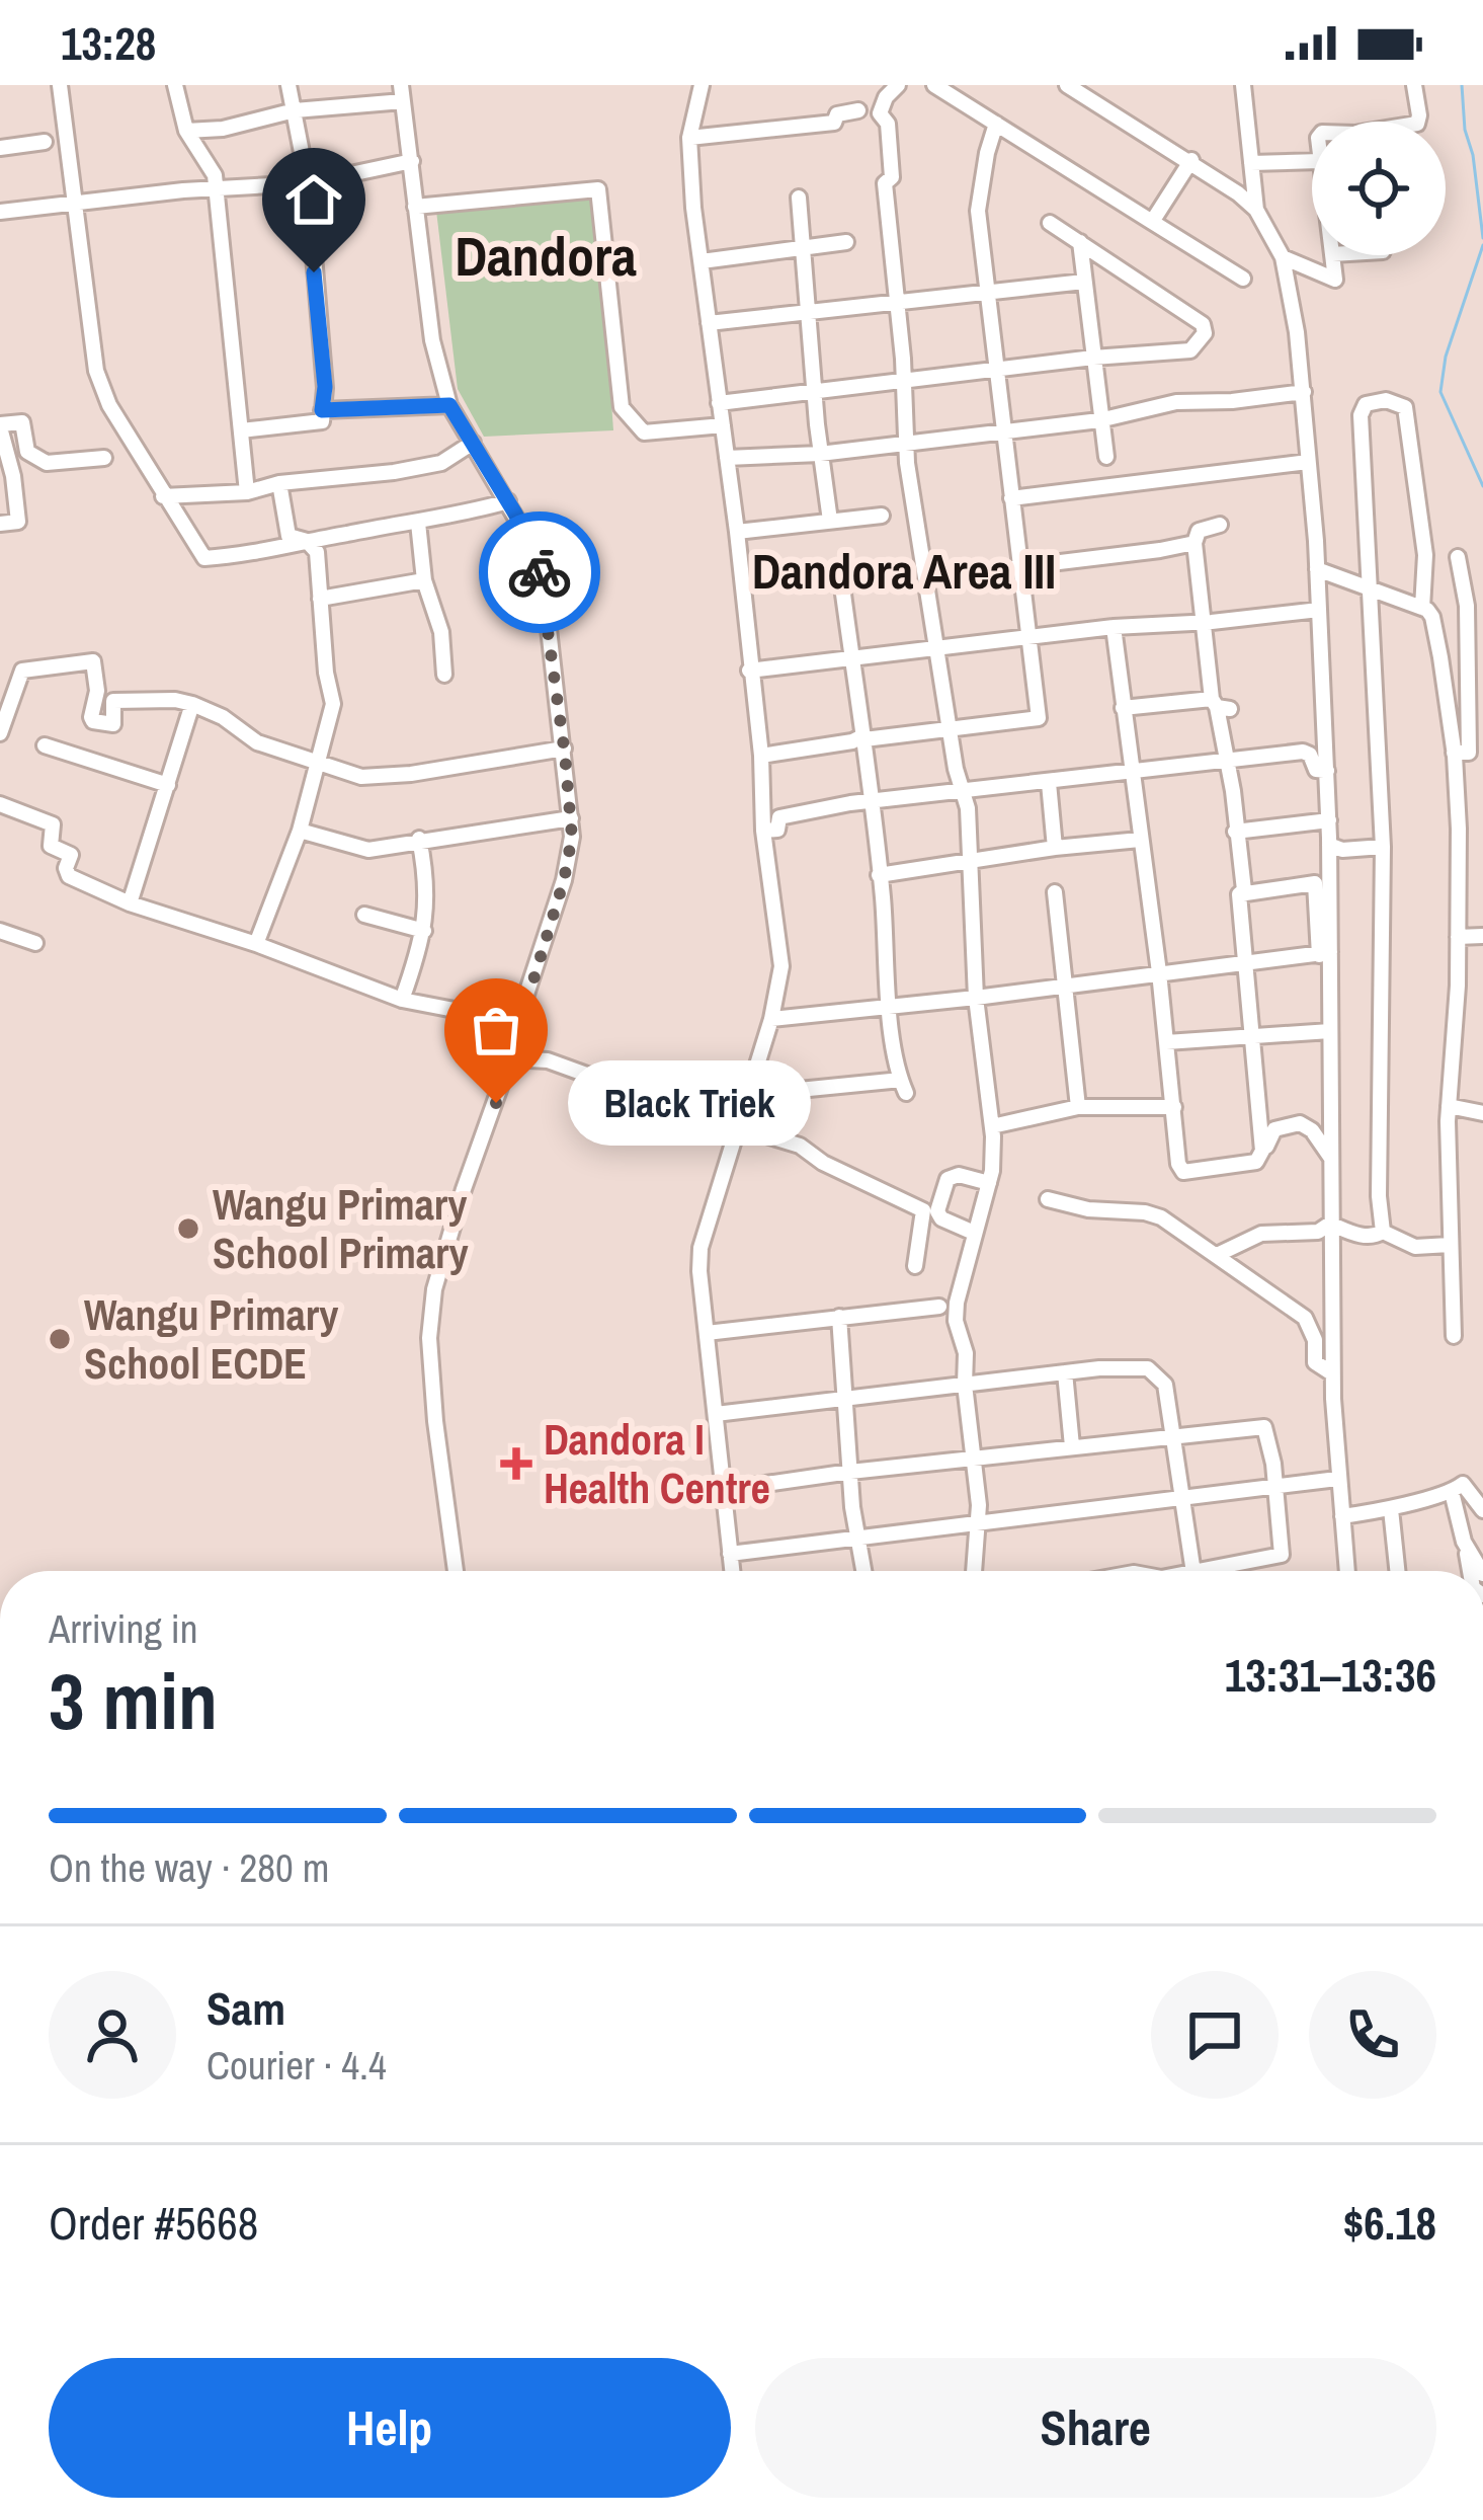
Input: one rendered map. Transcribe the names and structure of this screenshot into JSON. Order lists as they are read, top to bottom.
{
  "districts": ["Dandora", "Dandora Area III"],
  "places": {
    "other": ["Black Triek", "Wangu Primary School Primary", "Wangu Primary School ECDE"],
    "health": ["Dandora I Health Centre"]
  },
  "page": {
    "status": "13:28",
    "bubble": "Black Triek",
    "heading": ["3 min", "Arriving in", "13:31–13:36"],
    "panel": [
      "Sam",
      "Courier · 4.4",
      "Order #5668",
      "$6.18"
    ],
    "bar": "On the way · 280 m",
    "buttons": ["Help", "Share"]
  }
}
